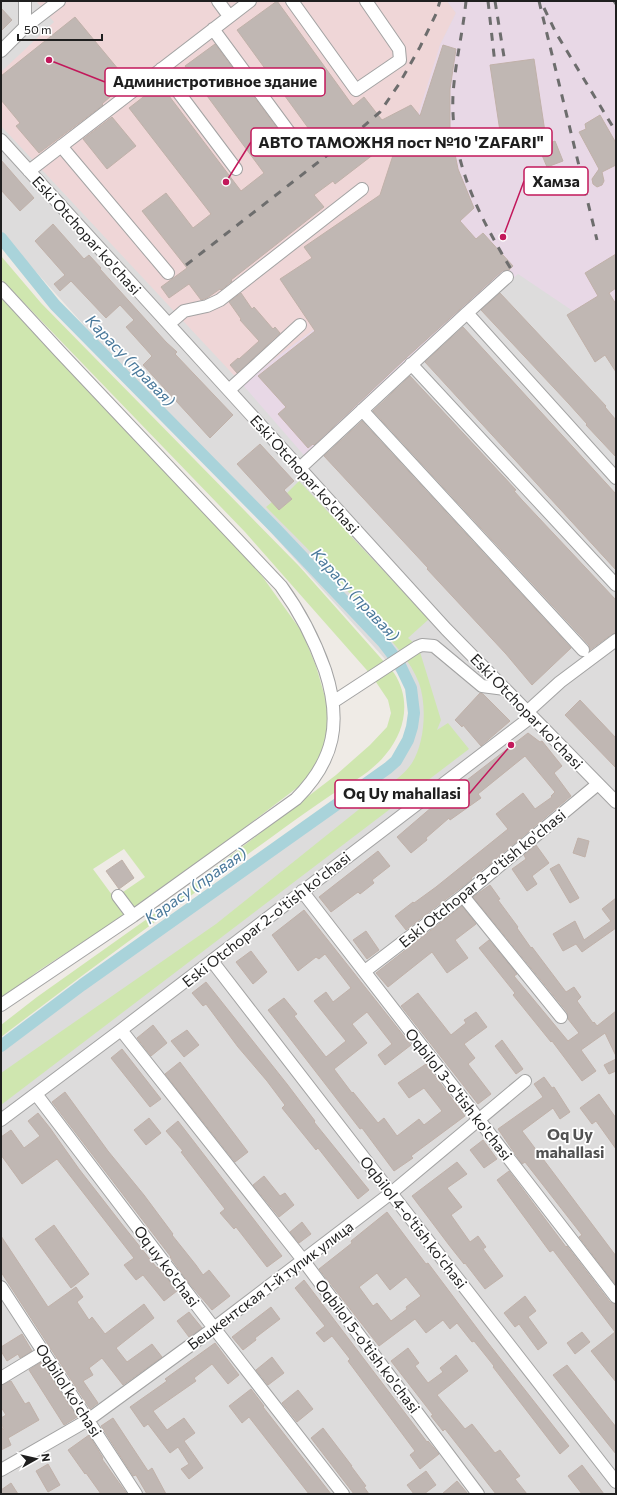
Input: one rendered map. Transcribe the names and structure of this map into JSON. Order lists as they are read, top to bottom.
{
  "streets": {
    "street": [
      "Eski Otchopar ko'chasi",
      "Eski Otchopar 3-o'tish ko'chasi",
      "Eski Otchopar 2-o'tish ko'chasi",
      "Oqbilol 3-o'tish ko'chasi",
      "Oqbilol 4-o'tish ko'chasi",
      "Oq uy ko'chasi",
      "Бешкентская 1-й тупик улица",
      "Oqbilol 5-o'tish ko'chasi",
      "Oqbilol ko'chasi"
    ]
  },
  "crossings": [
    ["Eski Otchopar ko'chasi", "Eski Otchopar 3-o'tish ko'chasi"],
    ["Eski Otchopar ko'chasi", "Eski Otchopar 2-o'tish ko'chasi"],
    ["Eski Otchopar 3-o'tish ko'chasi", "Oqbilol 3-o'tish ko'chasi"],
    ["Eski Otchopar 2-o'tish ko'chasi", "Oqbilol 3-o'tish ko'chasi"],
    ["Eski Otchopar 2-o'tish ko'chasi", "Oqbilol 4-o'tish ko'chasi"],
    ["Eski Otchopar 2-o'tish ko'chasi", "Oq uy ko'chasi"],
    ["Eski Otchopar 2-o'tish ko'chasi", "Oqbilol 5-o'tish ko'chasi"],
    ["Oqbilol 3-o'tish ko'chasi", "Бешкентская 1-й тупик улица"],
    ["Oqbilol 4-o'tish ko'chasi", "Бешкентская 1-й тупик улица"],
    ["Oq uy ko'chasi", "Бешкентская 1-й тупик улица"],
    ["Бешкентская 1-й тупик улица", "Oqbilol 5-o'tish ko'chasi"],
    ["Бешкентская 1-й тупик улица", "Oqbilol ko'chasi"]
  ],
  "districts": ["Oq Uy mahallasi"],
  "water": ["Карасу (правая)"],
  "places": [
    "Администротивное здание",
    "АВТО ТАМОЖНЯ пост №10 'ZAFARI\"",
    "Хамза",
    "Oq Uy mahallasi"
  ],
  "scale_bar": "50 m",
  "north": "right"
}
